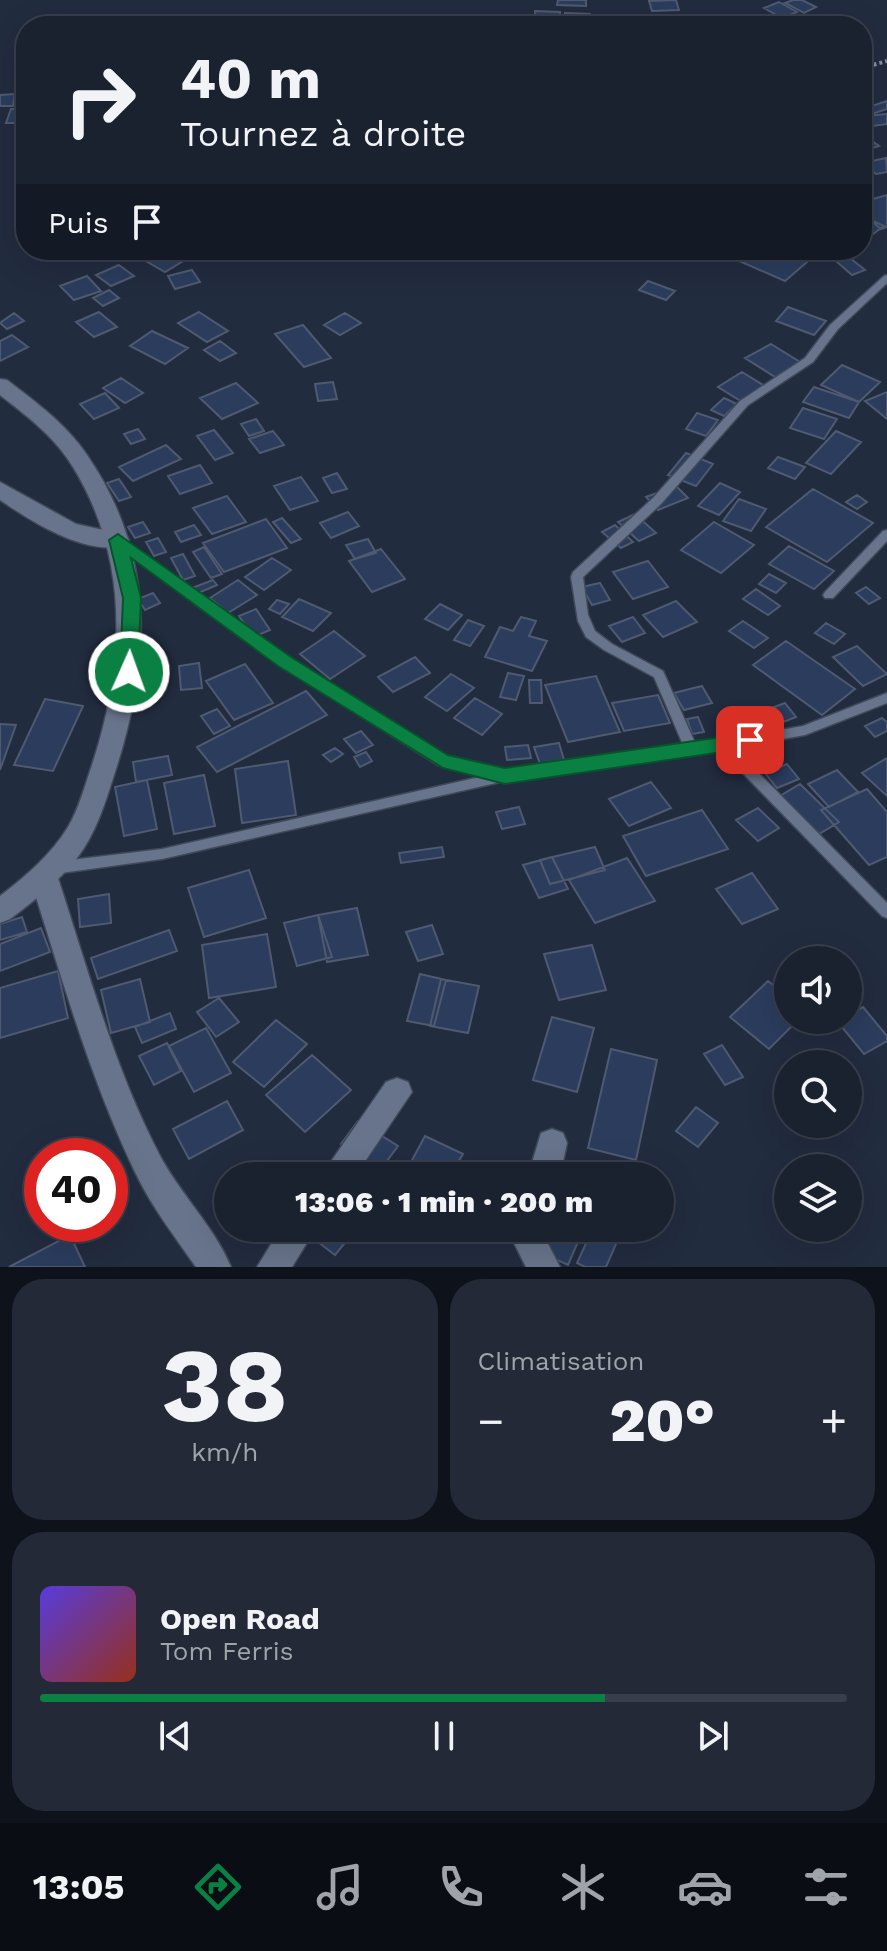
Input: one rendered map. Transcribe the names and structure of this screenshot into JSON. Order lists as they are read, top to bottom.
{
  "page": {
    "turn": ["40 m", "Tournez à droite"],
    "then": "Puis",
    "limit": "40",
    "trip": "13:06 · 1 min · 200 m",
    "tile": [
      ["38", "km/h"],
      "Climatisation"
    ],
    "heat": ["−", "20°", "+"],
    "song": ["Open Road", "Tom Ferris"],
    "tabs": "13:05"
  }
}
